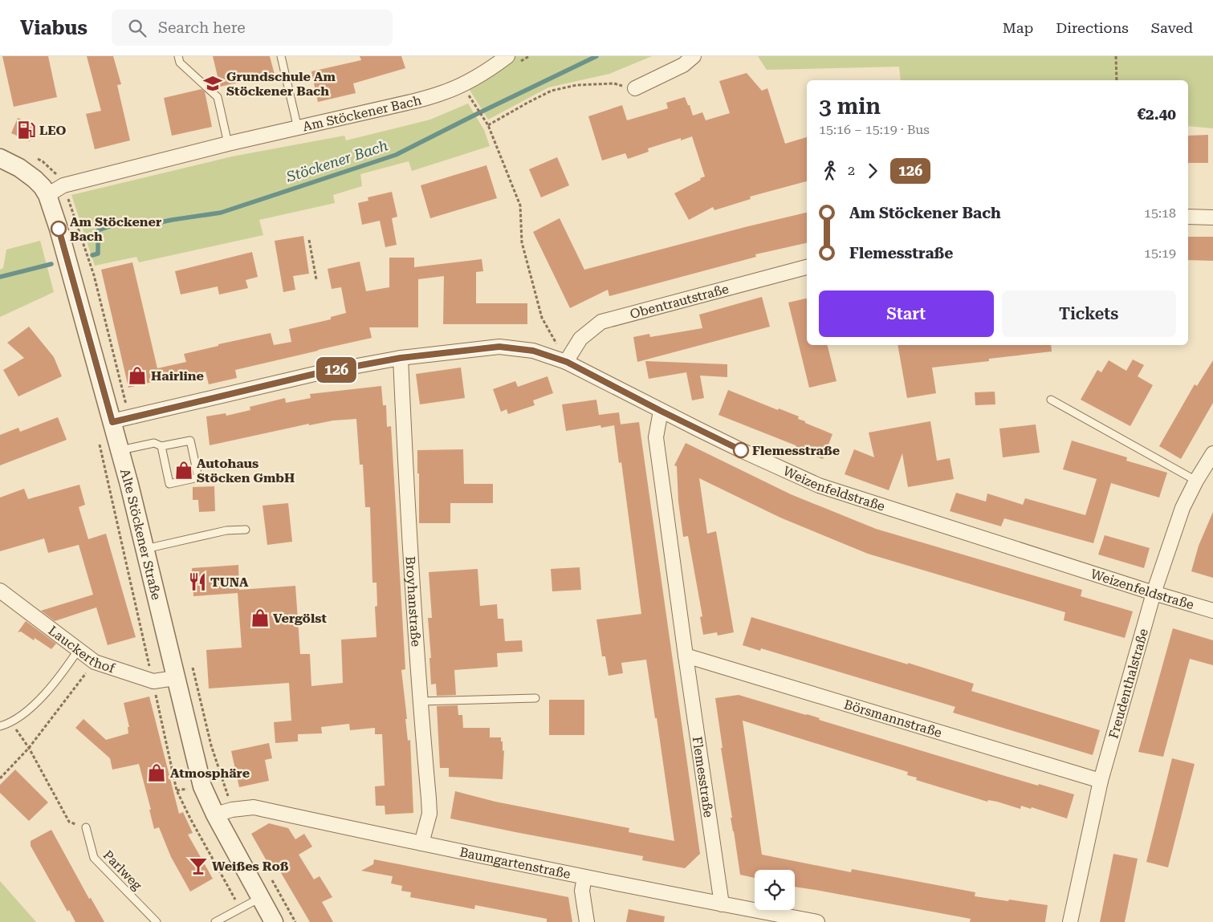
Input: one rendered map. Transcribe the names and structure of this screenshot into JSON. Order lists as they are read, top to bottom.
{
  "streets": {
    "street": [
      "Am Stöckener Bach",
      "Obentrautstraße",
      "Weizenfeldstraße",
      "Alte Stöckener Straße",
      "Broyhanstraße",
      "Lauckerthof",
      "Freudenthalstraße",
      "Börsmannstraße",
      "Flemesstraße",
      "Baumgartenstraße"
    ],
    "lane": ["Parlweg"]
  },
  "crossings": [
    ["Am Stöckener Bach", "Alte Stöckener Straße"],
    ["Obentrautstraße", "Weizenfeldstraße"],
    ["Weizenfeldstraße", "Alte Stöckener Straße"],
    ["Weizenfeldstraße", "Broyhanstraße"],
    ["Weizenfeldstraße", "Freudenthalstraße"],
    ["Weizenfeldstraße", "Flemesstraße"],
    ["Alte Stöckener Straße", "Lauckerthof"],
    ["Alte Stöckener Straße", "Baumgartenstraße"],
    ["Broyhanstraße", "Baumgartenstraße"],
    ["Freudenthalstraße", "Börsmannstraße"],
    ["Börsmannstraße", "Flemesstraße"],
    ["Flemesstraße", "Baumgartenstraße"]
  ],
  "water": ["Stöckener Bach"],
  "places": {
    "school or university": ["Grundschule Am Stöckener Bach"],
    "fuel station": ["LEO"],
    "other": ["Am Stöckener Bach", "Flemesstraße"],
    "shop": [
      "Hairline",
      "Autohaus Stöcken GmbH",
      "Vergölst",
      "Atmosphäre"
    ],
    "restaurant": ["TUNA"],
    "bar": ["Weißes Roß"]
  },
  "lines": ["bus line 126"],
  "page": {
    "header": "Viabus",
    "search": "Search here",
    "nav": ["Map", "Directions", "Saved"],
    "on_map": "126",
    "heading": ["3 min", "15:16 – 15:19 · Bus", "€2.40"],
    "legs": ["2", "126"],
    "list": [
      {
        "name": "Am Stöckener Bach",
        "value": "15:18"
      },
      {
        "name": "Flemesstraße",
        "value": "15:19"
      }
    ],
    "buttons": ["Start", "Tickets"]
  }
}
